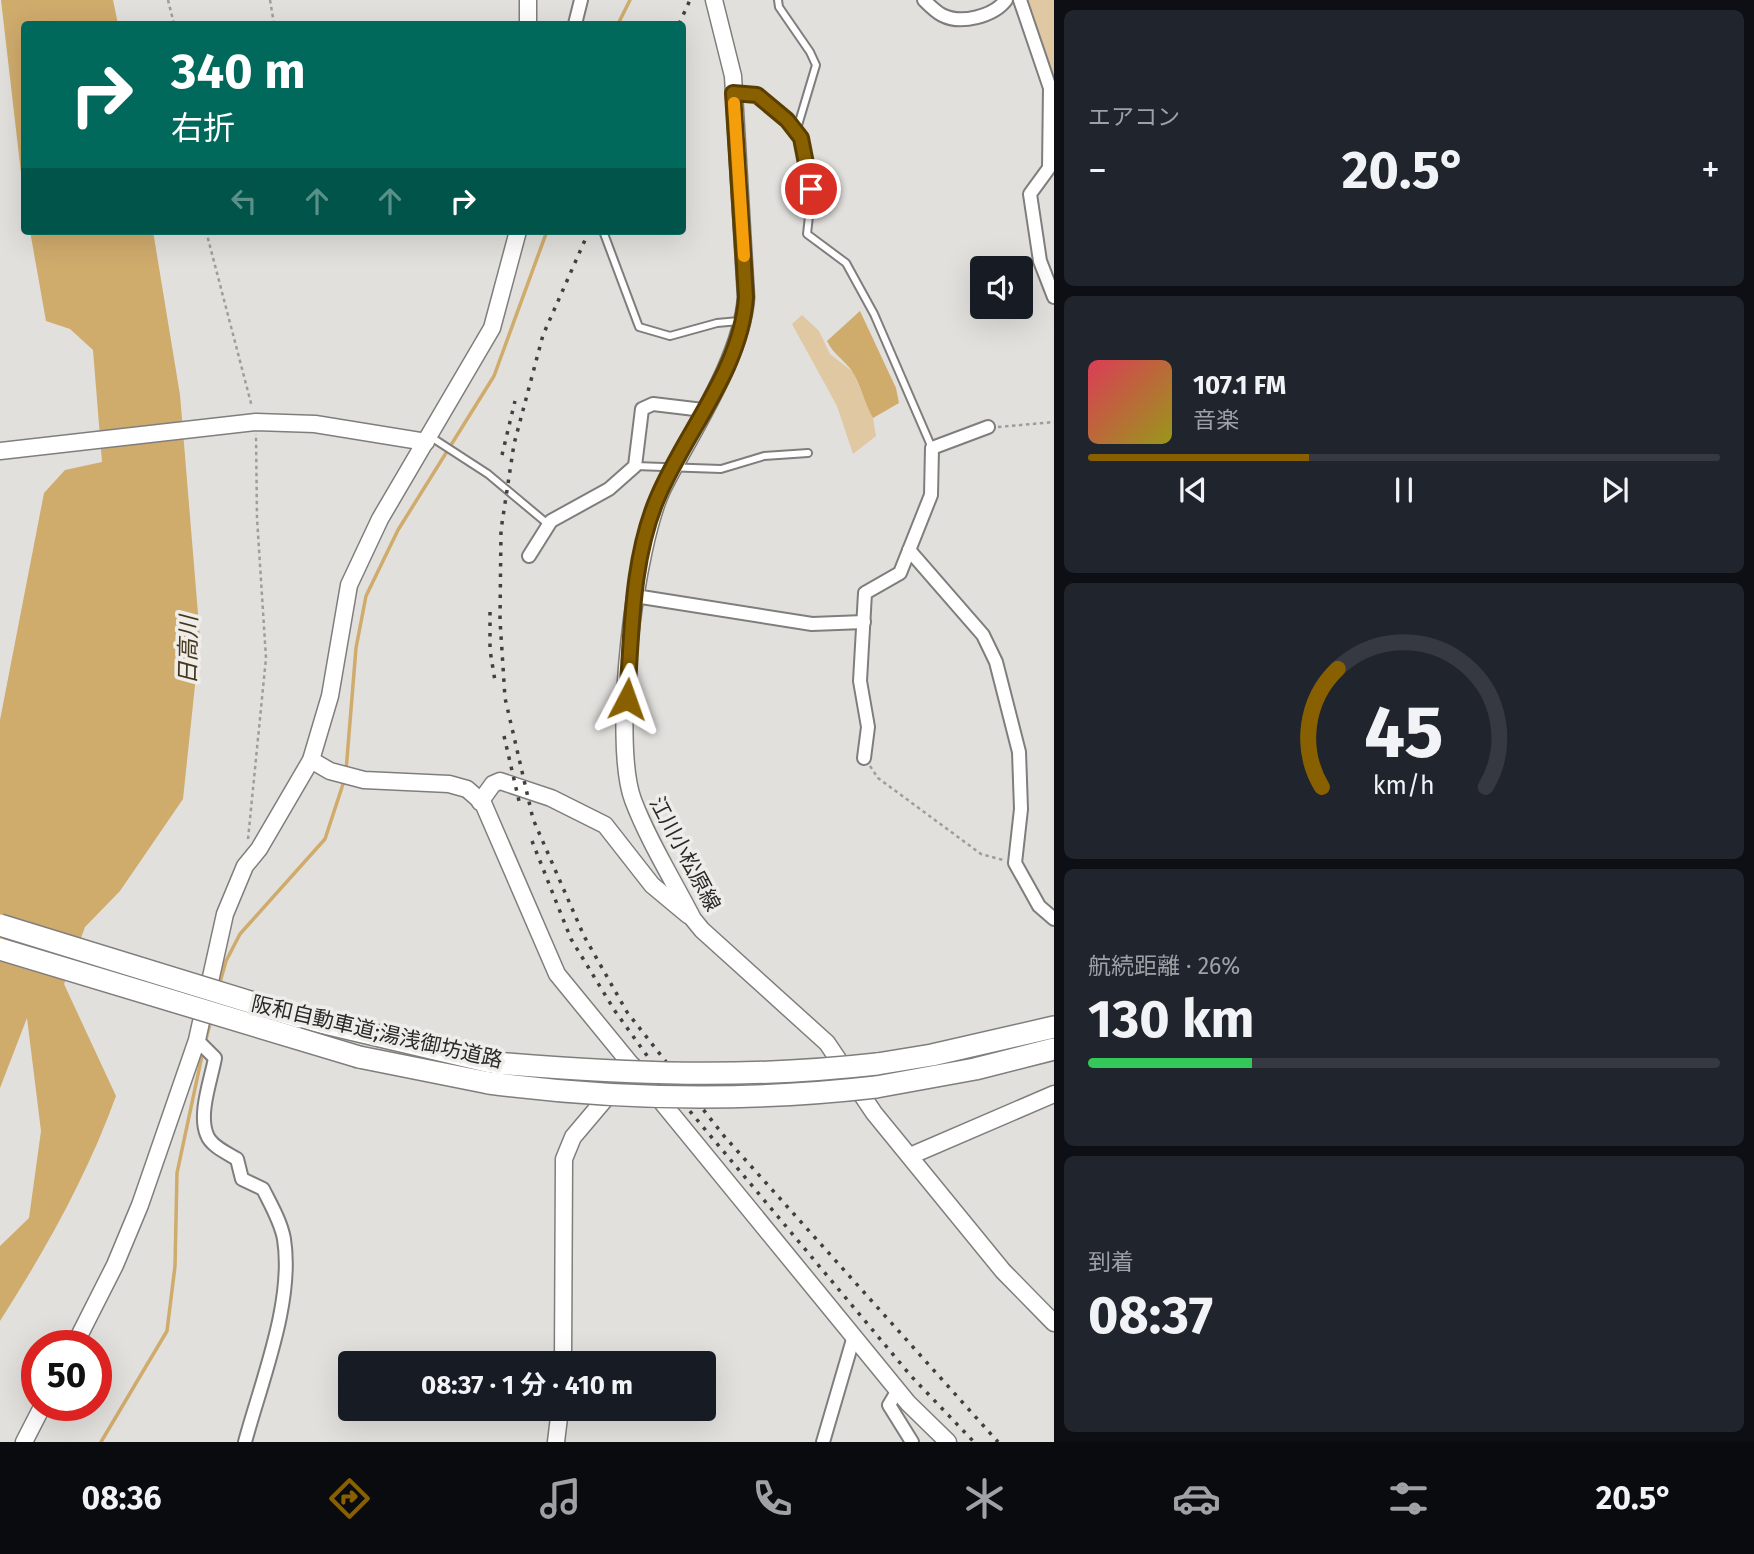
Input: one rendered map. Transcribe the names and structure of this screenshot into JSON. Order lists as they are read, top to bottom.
{
  "streets": {
    "highway": ["阪和自動車道;湯浅御坊道路"],
    "street": ["江川小松原線"]
  },
  "water": ["日高川"],
  "page": {
    "tile": [
      "エアコン",
      ["航続距離 · 26%", "130 km"],
      ["到着", "08:37"]
    ],
    "turn": ["340 m", "右折"],
    "heat": ["−", "20.5°", "+"],
    "song": ["107.1 FM", "音楽"],
    "limit": "50",
    "trip": "08:37 · 1 分 · 410 m",
    "tabs": ["08:36", "20.5°"],
    "gauge": ["45", "km/h"]
  }
}
